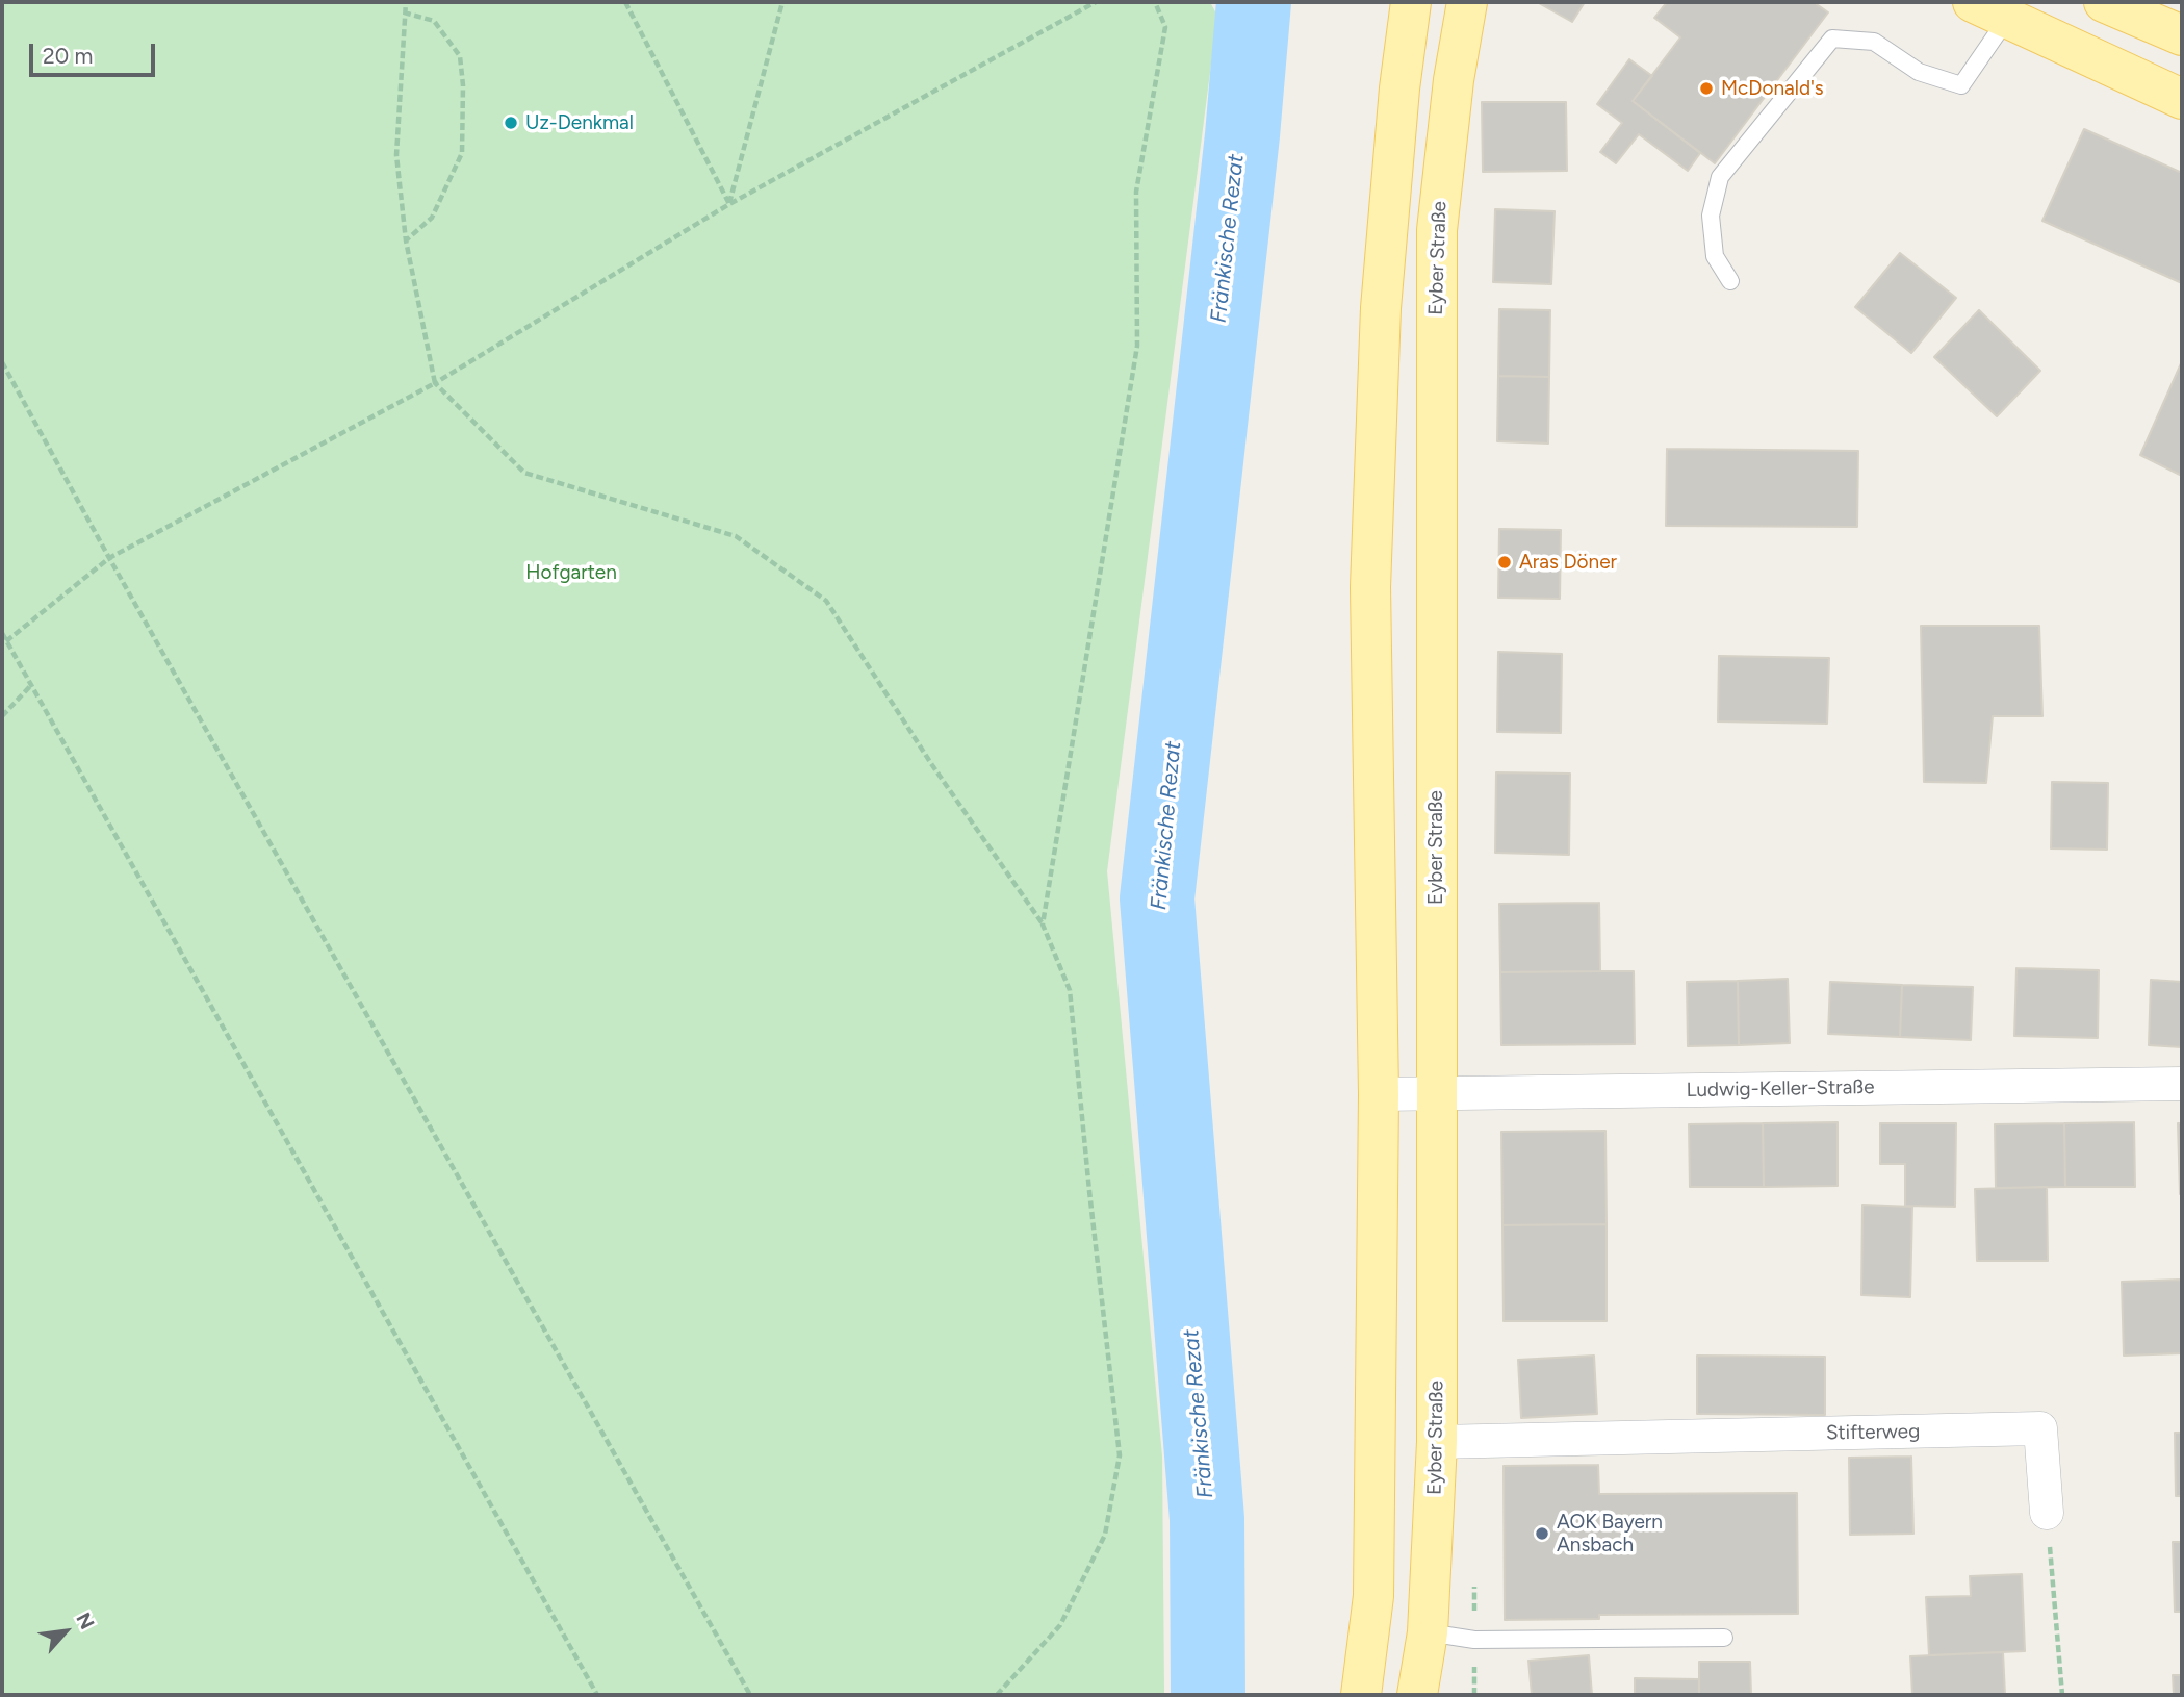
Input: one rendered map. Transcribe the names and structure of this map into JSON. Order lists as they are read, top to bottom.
{
  "streets": {
    "main road": ["Eyber Straße"],
    "street": ["Ludwig-Keller-Straße", "Stifterweg"]
  },
  "crossings": [
    ["Eyber Straße", "Ludwig-Keller-Straße"],
    ["Eyber Straße", "Stifterweg"]
  ],
  "water": ["Fränkische Rezat"],
  "parks": ["Hofgarten"],
  "places": [
    "McDonald's",
    "Uz-Denkmal",
    "Aras Döner",
    "AOK Bayern Ansbach"
  ],
  "scale_bar": "20 m",
  "north": "top right"
}
